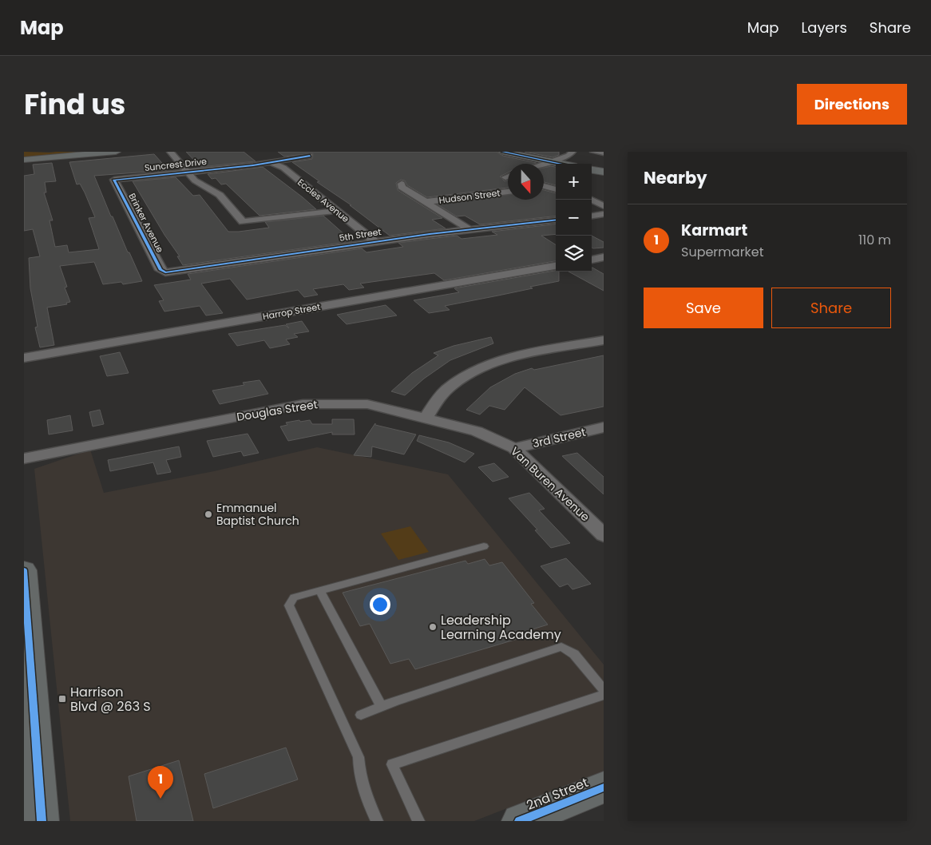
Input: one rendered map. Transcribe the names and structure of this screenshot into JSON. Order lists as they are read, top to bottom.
{
  "streets": {
    "main road": ["2nd Street"],
    "street": [
      "Suncrest Drive",
      "Hudson Street",
      "Eccles Avenue",
      "Brinker Avenue",
      "5th Street",
      "Harrop Street",
      "Douglas Street",
      "3rd Street",
      "Van Buren Avenue"
    ]
  },
  "crossings": [
    ["Suncrest Drive", "Eccles Avenue"],
    ["Suncrest Drive", "Brinker Avenue"],
    ["Eccles Avenue", "5th Street"],
    ["Brinker Avenue", "5th Street"],
    ["Douglas Street", "Van Buren Avenue"],
    ["3rd Street", "Van Buren Avenue"]
  ],
  "places": {
    "other": ["Emmanuel Baptist Church", "Leadership Learning Academy"],
    "transit": ["Harrison Blvd @ 263 S"]
  },
  "north": "bottom",
  "page": {
    "header": "Map",
    "nav": ["Map", "Layers", "Share"],
    "title": "Find us",
    "buttons": [
      "Directions",
      ["Save", "Share"]
    ],
    "heading": "Nearby",
    "map_buttons": ["+", "−"],
    "list": [
      {
        "mark": "1",
        "name": "Karmart",
        "note": "Supermarket",
        "value": "110 m"
      }
    ],
    "pins": "1"
  }
}
